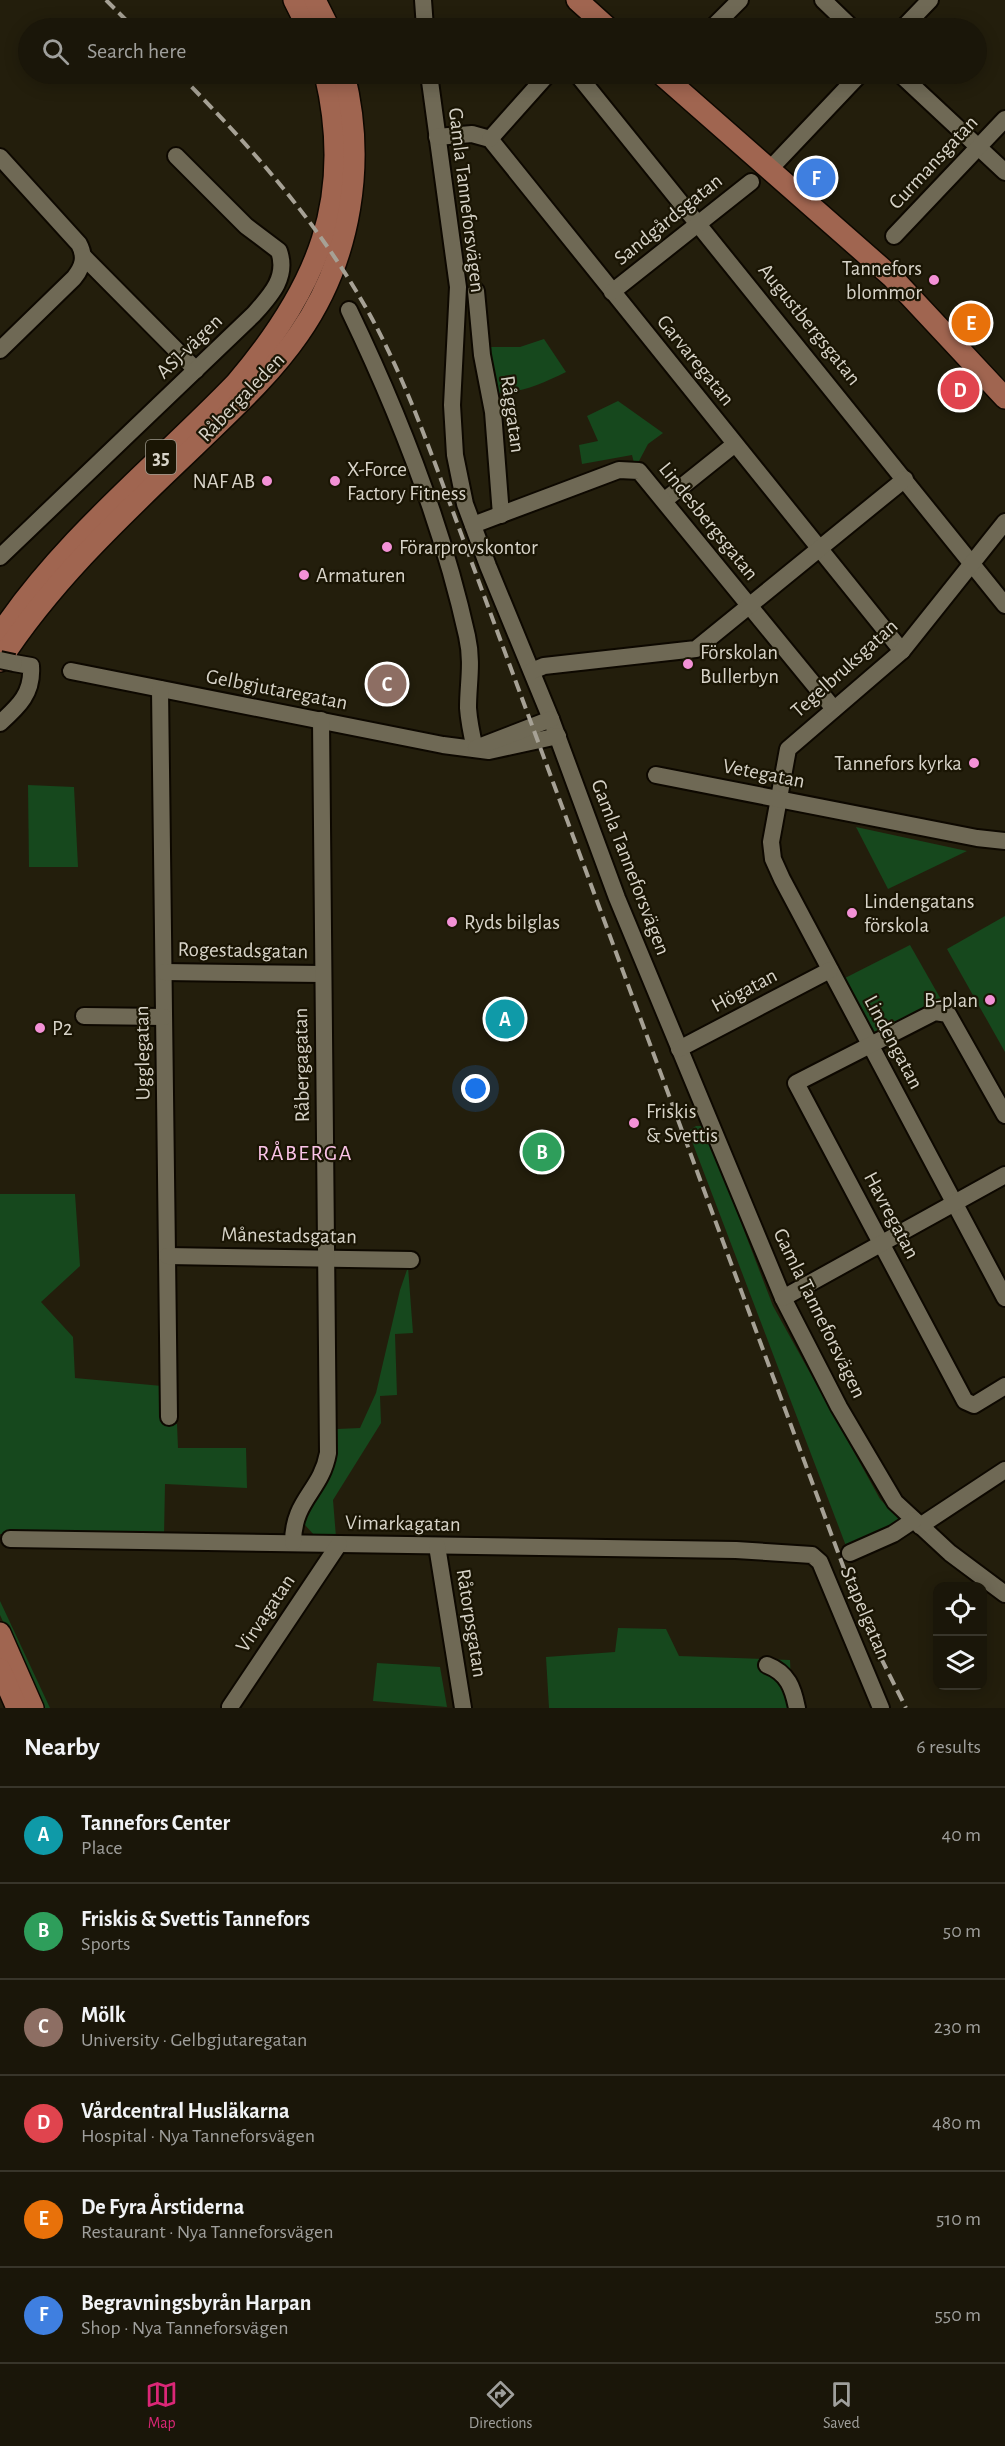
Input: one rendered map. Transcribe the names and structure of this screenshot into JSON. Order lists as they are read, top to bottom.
{
  "streets": {
    "main road": ["Råbergaleden", "35"],
    "street": [
      "Curmansgatan",
      "Gamla Tanneforsvägen",
      "Sandgårdsgatan",
      "Augustbergsgatan",
      "ASJ-vägen",
      "Garvaregatan",
      "Råggatan",
      "Lindesbergsgatan",
      "Tegelbruksgatan",
      "Gelbgjutaregatan",
      "Vetegatan",
      "Rogestadsgatan",
      "Högatan",
      "Lindengatan",
      "Ugglegatan",
      "Råbergagatan",
      "Havregatan",
      "Månestadsgatan",
      "Vimarkagatan",
      "Virvagatan",
      "Stapelgatan",
      "Råtorpsgatan"
    ]
  },
  "crossings": [
    ["Gamla Tanneforsvägen", "Råggatan"],
    ["Gamla Tanneforsvägen", "Lindesbergsgatan"],
    ["Gamla Tanneforsvägen", "Gelbgjutaregatan"],
    ["Gamla Tanneforsvägen", "Högatan"],
    ["Sandgårdsgatan", "Augustbergsgatan"],
    ["Sandgårdsgatan", "Garvaregatan"],
    ["Augustbergsgatan", "Tegelbruksgatan"],
    ["Garvaregatan", "Tegelbruksgatan"],
    ["Råggatan", "Lindesbergsgatan"],
    ["Lindesbergsgatan", "Tegelbruksgatan"],
    ["Tegelbruksgatan", "Vetegatan"],
    ["Tegelbruksgatan", "Lindengatan"],
    ["Gelbgjutaregatan", "Ugglegatan"],
    ["Gelbgjutaregatan", "Råbergagatan"],
    ["Vetegatan", "Lindengatan"],
    ["Rogestadsgatan", "Ugglegatan"],
    ["Rogestadsgatan", "Råbergagatan"],
    ["Högatan", "Lindengatan"],
    ["Lindengatan", "Havregatan"],
    ["Ugglegatan", "Månestadsgatan"],
    ["Råbergagatan", "Månestadsgatan"],
    ["Råbergagatan", "Vimarkagatan"],
    ["Vimarkagatan", "Virvagatan"],
    ["Vimarkagatan", "Stapelgatan"],
    ["Vimarkagatan", "Råtorpsgatan"]
  ],
  "districts": ["RÅBERGA"],
  "places": [
    "Tannefors blommor",
    "NAF AB",
    "X-Force Factory Fitness",
    "Förarprovskontor",
    "Armaturen",
    "Förskolan Bullerbyn",
    "Tannefors kyrka",
    "Lindengatans förskola",
    "Ryds bilglas",
    "B-plan",
    "P2",
    "Friskis & Svettis"
  ],
  "page": {
    "search": "Search here",
    "pins": [
      "F",
      "E",
      "D",
      "C",
      "A",
      "B"
    ],
    "heading": ["Nearby", "6 results"],
    "list": [
      {
        "mark": "A",
        "name": "Tannefors Center",
        "note": "Place",
        "value": "40 m"
      },
      {
        "mark": "B",
        "name": "Friskis & Svettis Tannefors",
        "note": "Sports",
        "value": "50 m"
      },
      {
        "mark": "C",
        "name": "Mölk",
        "note": "University · Gelbgjutaregatan",
        "value": "230 m"
      },
      {
        "mark": "D",
        "name": "Vårdcentral Husläkarna",
        "note": "Hospital · Nya Tanneforsvägen",
        "value": "480 m"
      },
      {
        "mark": "E",
        "name": "De Fyra Årstiderna",
        "note": "Restaurant · Nya Tanneforsvägen",
        "value": "510 m"
      },
      {
        "mark": "F",
        "name": "Begravningsbyrån Harpan",
        "note": "Shop · Nya Tanneforsvägen",
        "value": "550 m"
      }
    ],
    "nav": ["Map", "Directions", "Saved"]
  }
}
